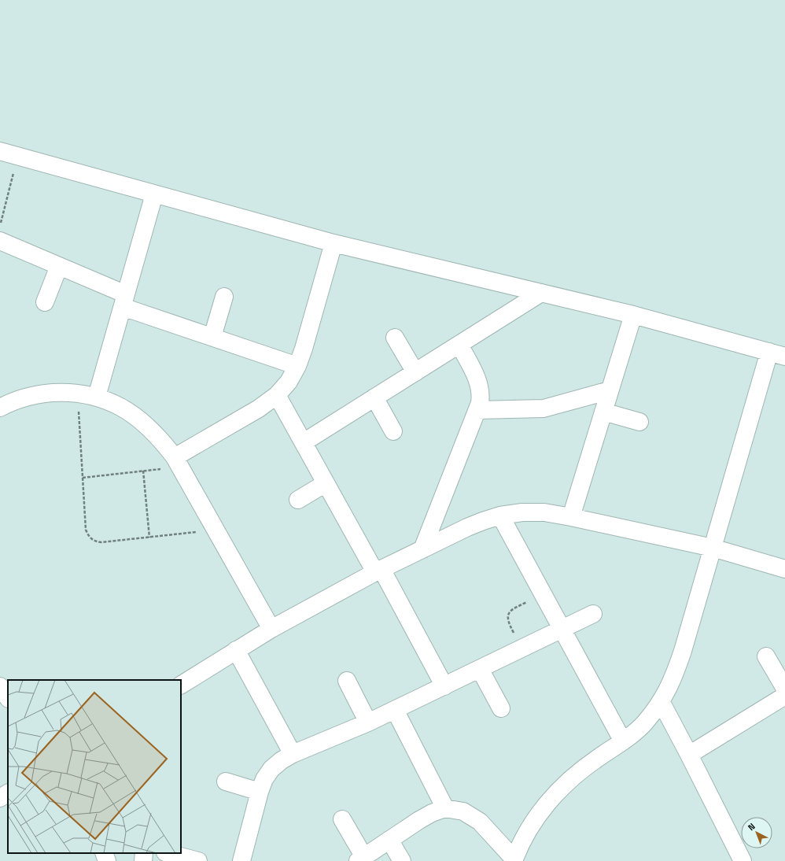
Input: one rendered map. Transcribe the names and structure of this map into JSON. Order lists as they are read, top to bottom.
{
  "north": "top left"
}
